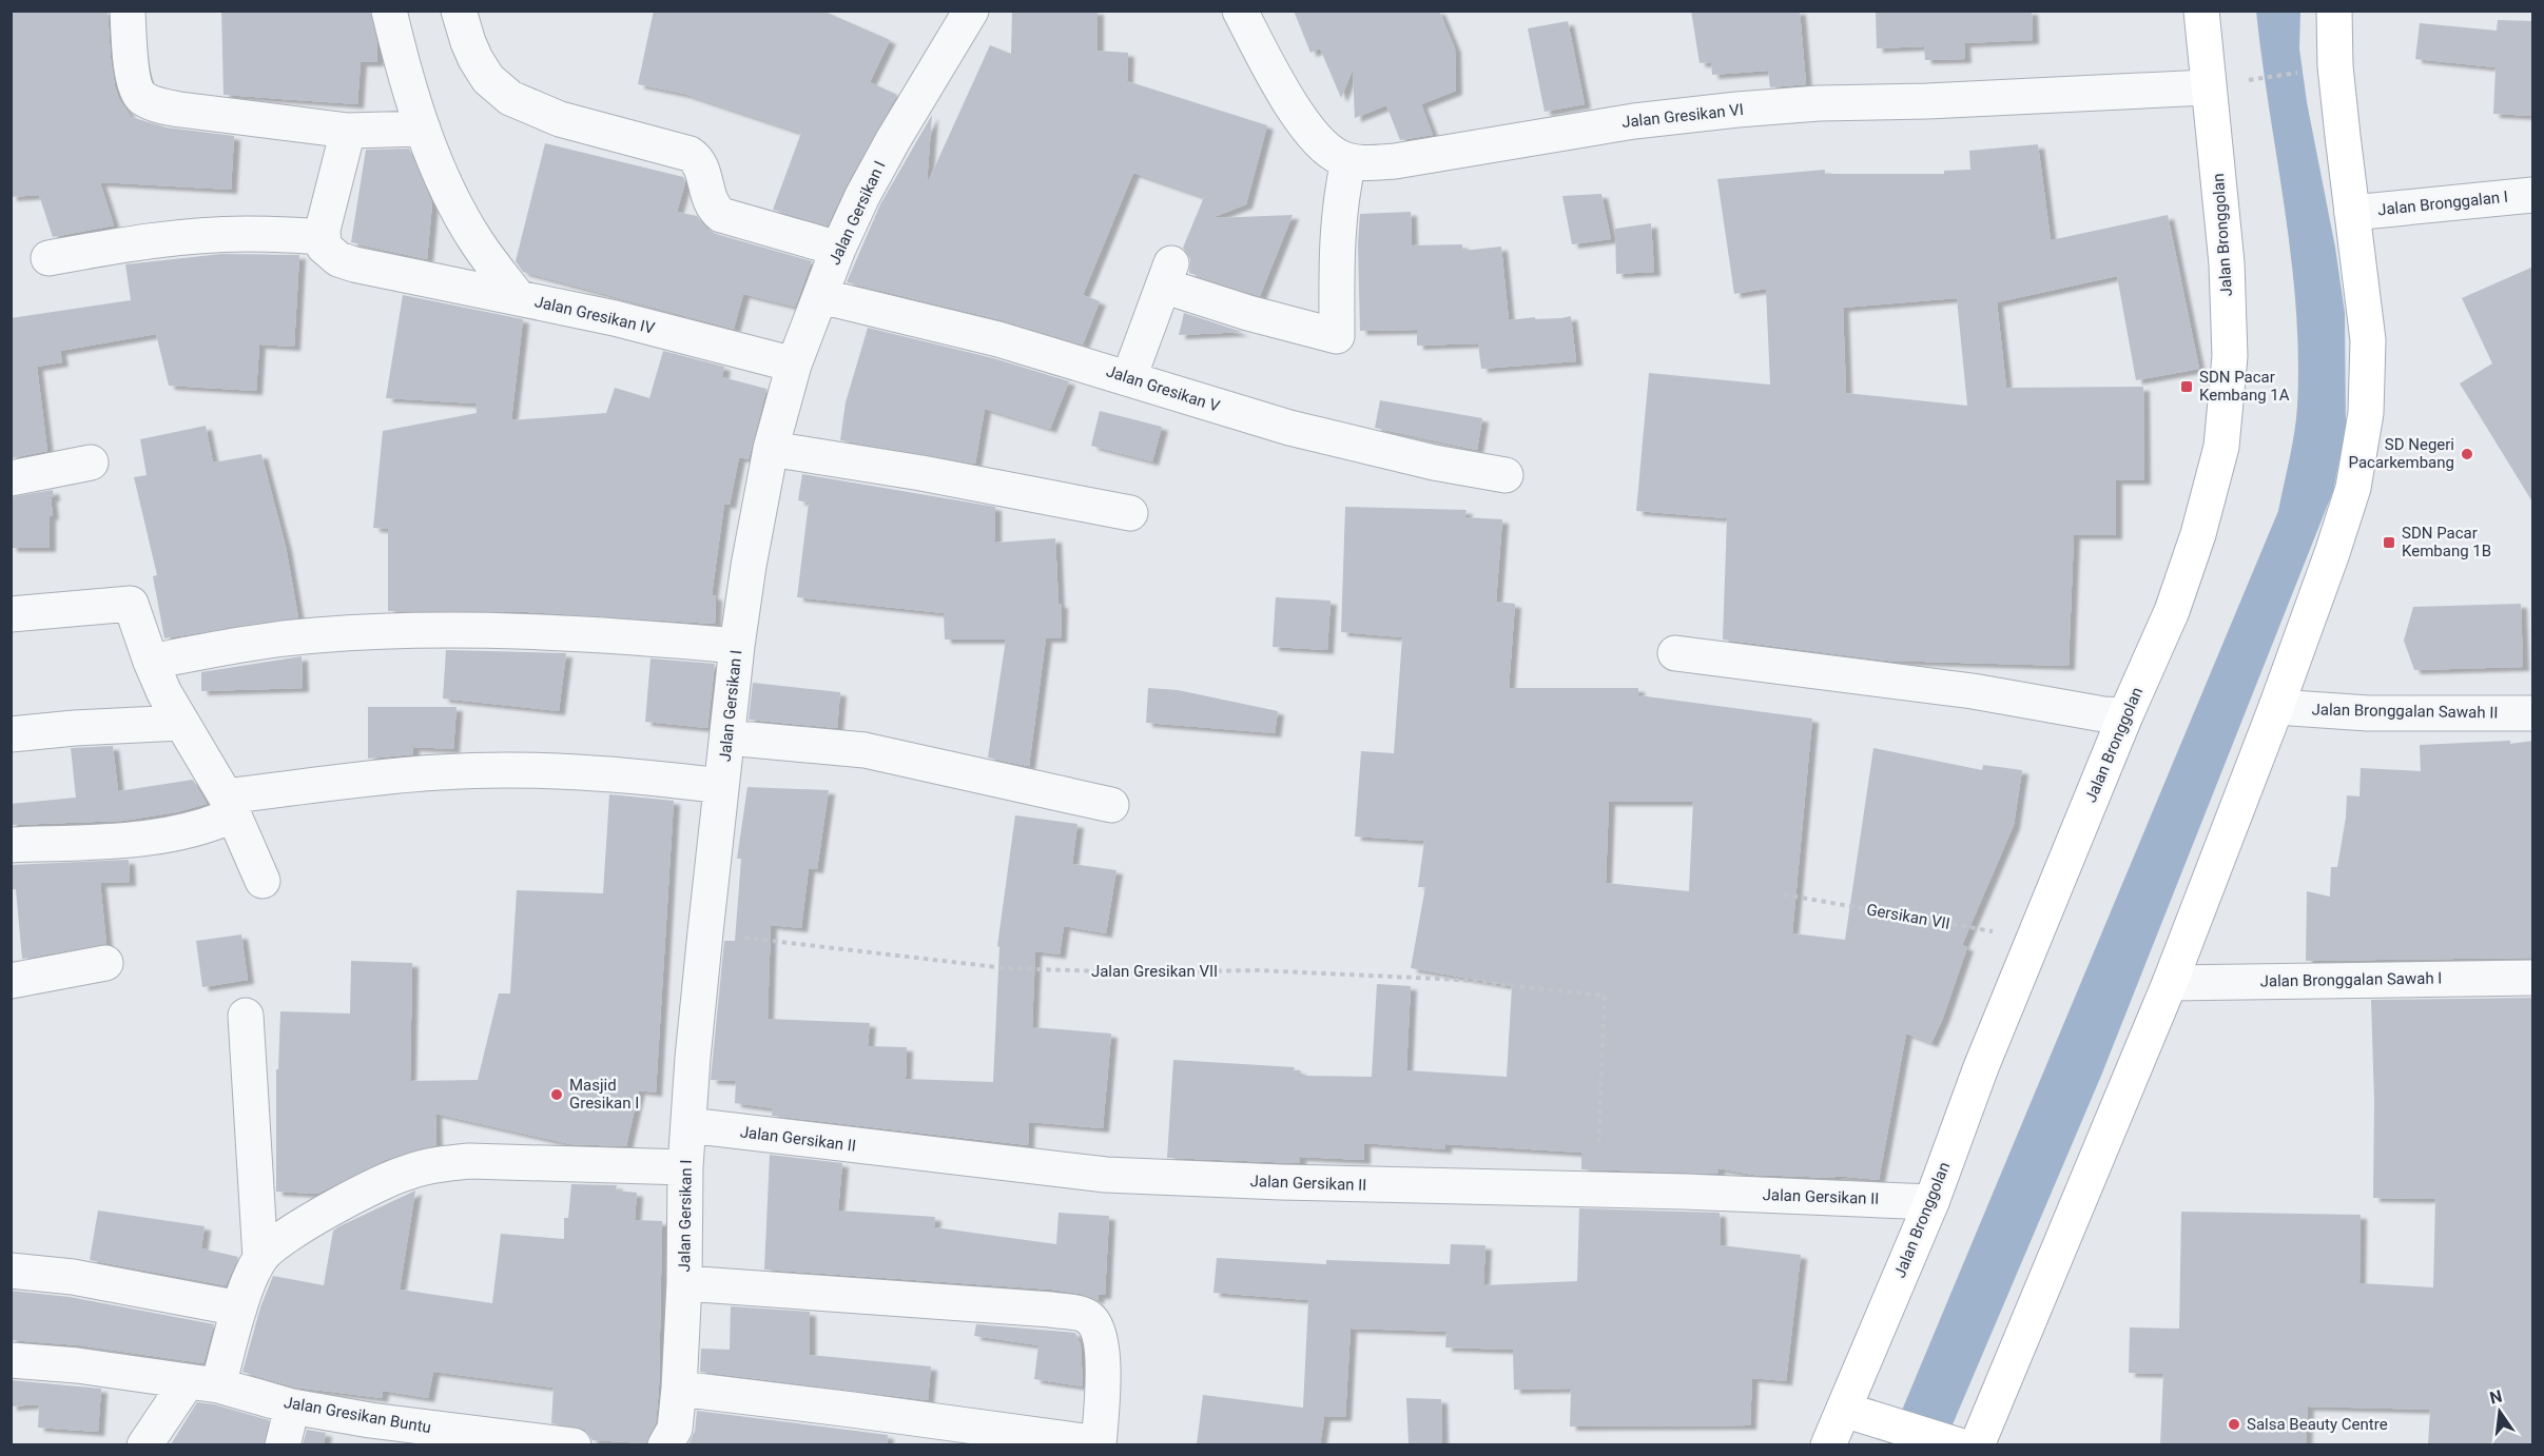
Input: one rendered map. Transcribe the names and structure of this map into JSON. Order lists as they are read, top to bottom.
{
  "streets": {
    "main road": ["Jalan Bronggolan"],
    "street": [
      "Jalan Gresikan VI",
      "Jalan Bronggalan I",
      "Jalan Gersikan I",
      "Jalan Gresikan IV",
      "Jalan Gresikan V",
      "Jalan Bronggalan Sawah II",
      "Jalan Bronggalan Sawah I",
      "Jalan Gersikan II",
      "Jalan Gresikan Buntu"
    ],
    "path": ["Gersikan VII", "Jalan Gresikan VII"]
  },
  "crossings": [
    ["Jalan Gresikan VI", "Jalan Bronggolan"],
    ["Jalan Gersikan I", "Jalan Gresikan IV"],
    ["Jalan Gersikan I", "Jalan Gresikan V"],
    ["Jalan Gersikan I", "Jalan Gresikan VII"],
    ["Jalan Gersikan I", "Jalan Gersikan II"],
    ["Jalan Bronggolan", "Gersikan VII"],
    ["Jalan Bronggolan", "Jalan Gersikan II"],
    ["Jalan Gresikan VII", "Jalan Gersikan II"]
  ],
  "places": {
    "transit": ["SDN Pacar Kembang 1A", "SDN Pacar Kembang 1B"],
    "other": ["SD Negeri Pacarkembang", "Masjid Gresikan I", "Salsa Beauty Centre"]
  },
  "north": "top"
}
